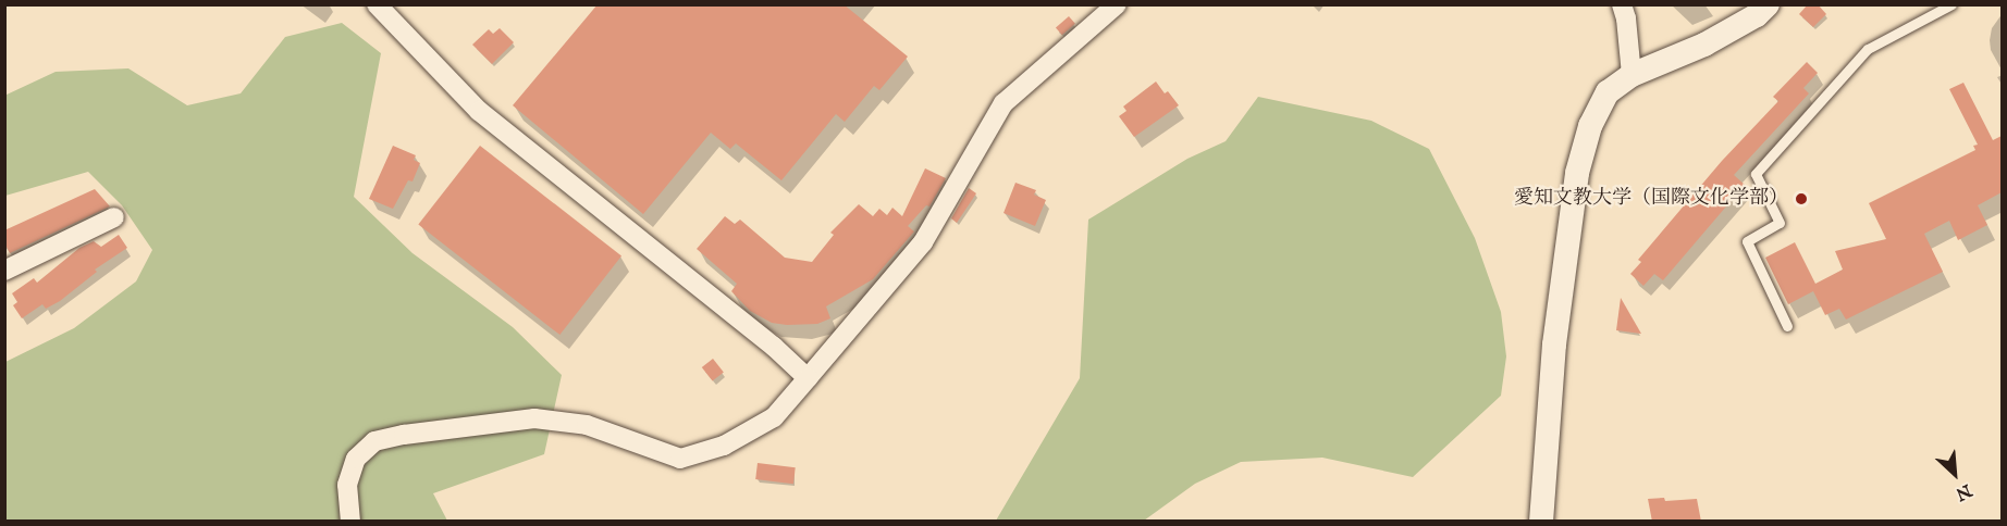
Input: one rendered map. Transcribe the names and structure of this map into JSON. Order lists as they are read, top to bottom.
{
  "places": ["愛知文教大学（国際文化学部）"],
  "north": "bottom right"
}
